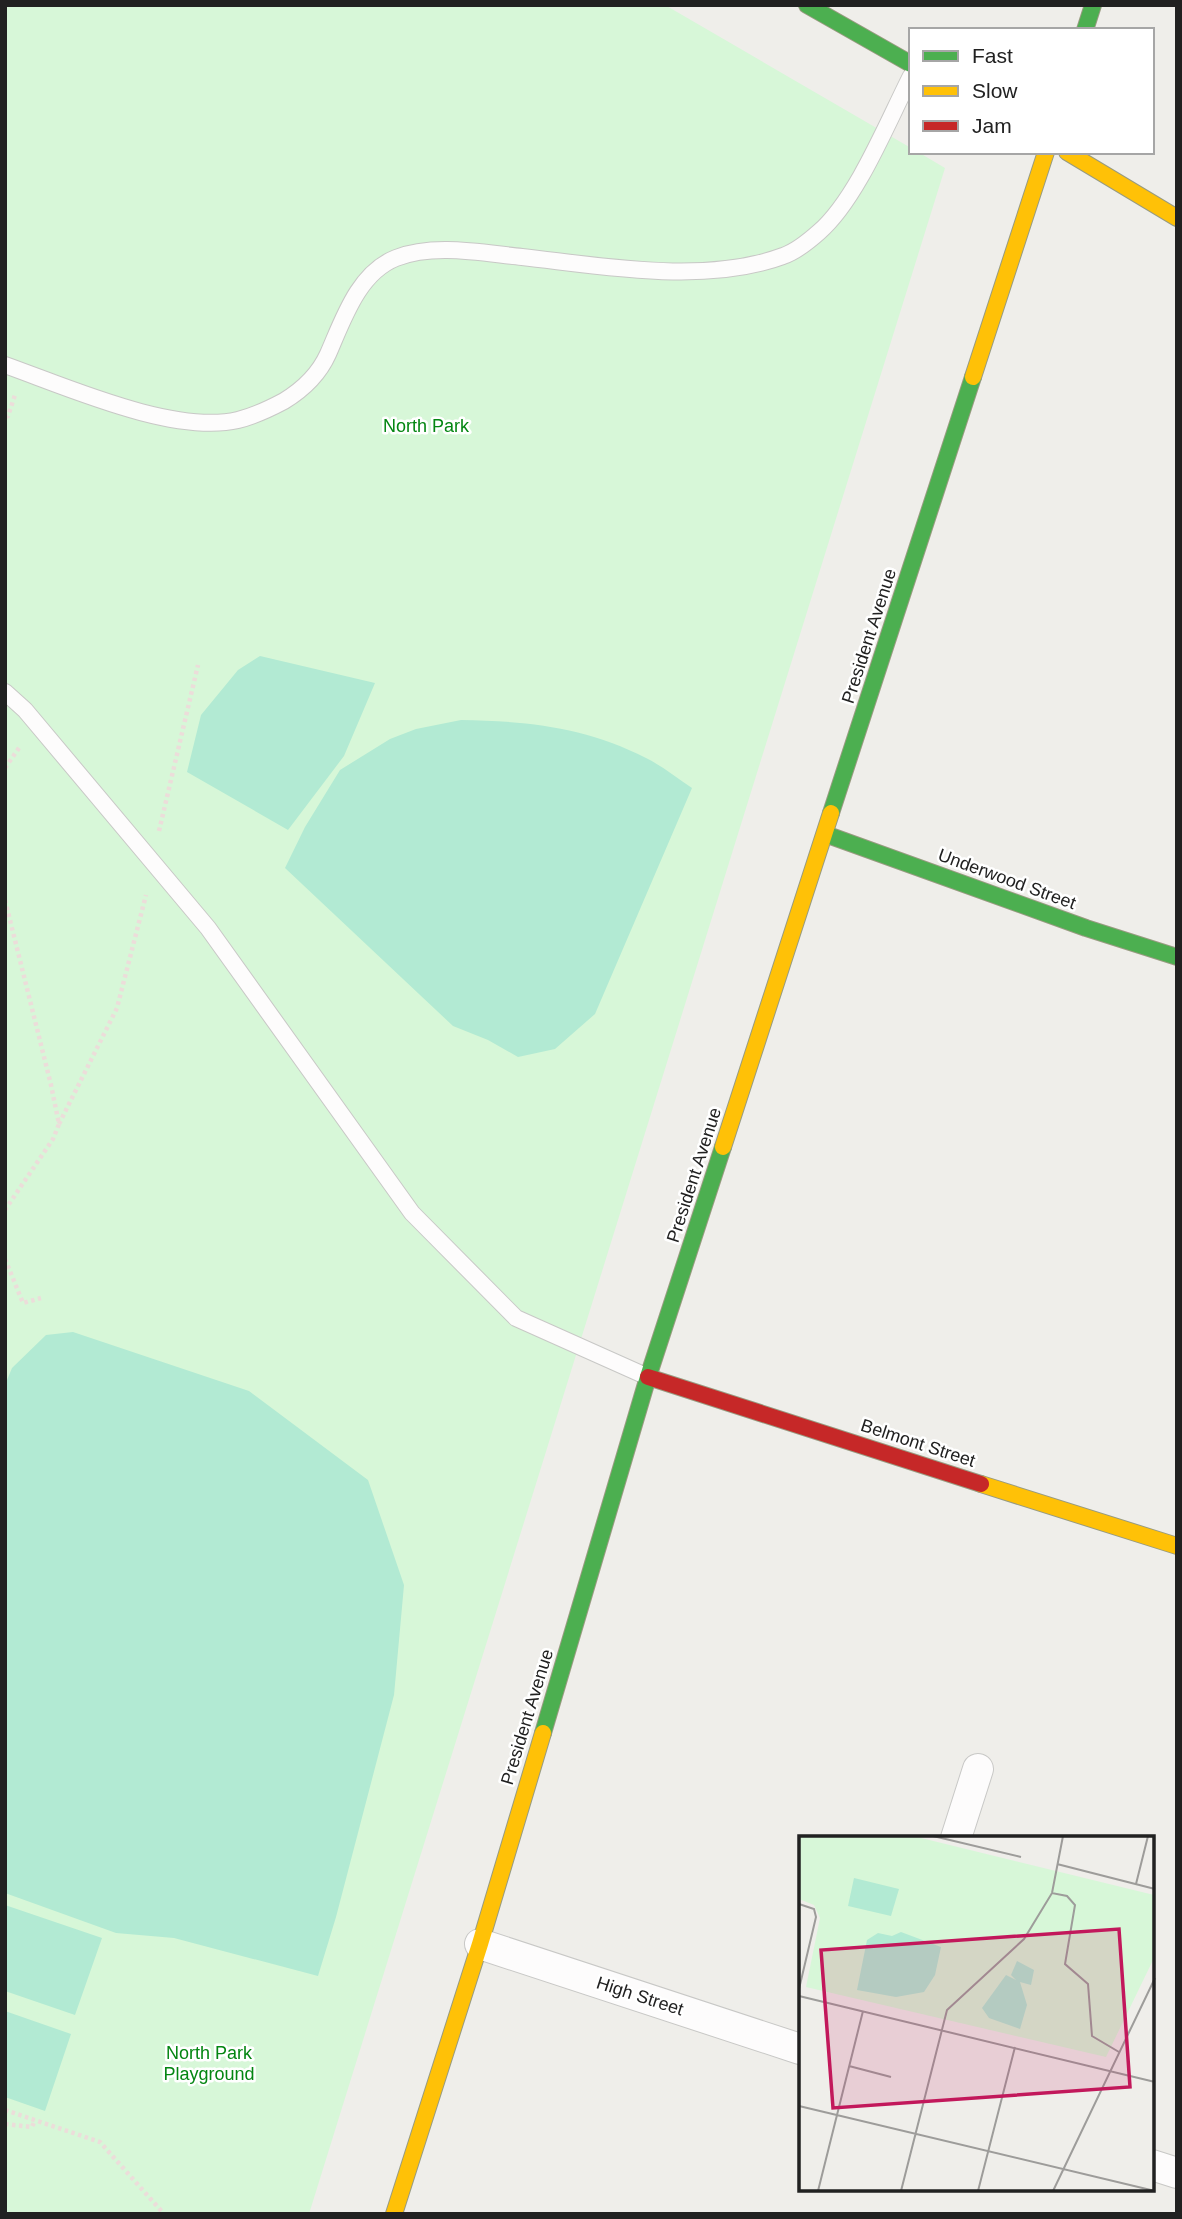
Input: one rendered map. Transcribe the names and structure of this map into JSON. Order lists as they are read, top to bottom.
{
  "streets": {
    "main road": ["President Avenue", "Underwood Street", "Belmont Street"],
    "street": ["High Street"]
  },
  "crossings": [
    ["President Avenue", "Underwood Street"],
    ["President Avenue", "Belmont Street"],
    ["President Avenue", "High Street"]
  ],
  "parks": ["North Park", "North Park Playground"],
  "legend": ["Fast", "Slow", "Jam"]
}
